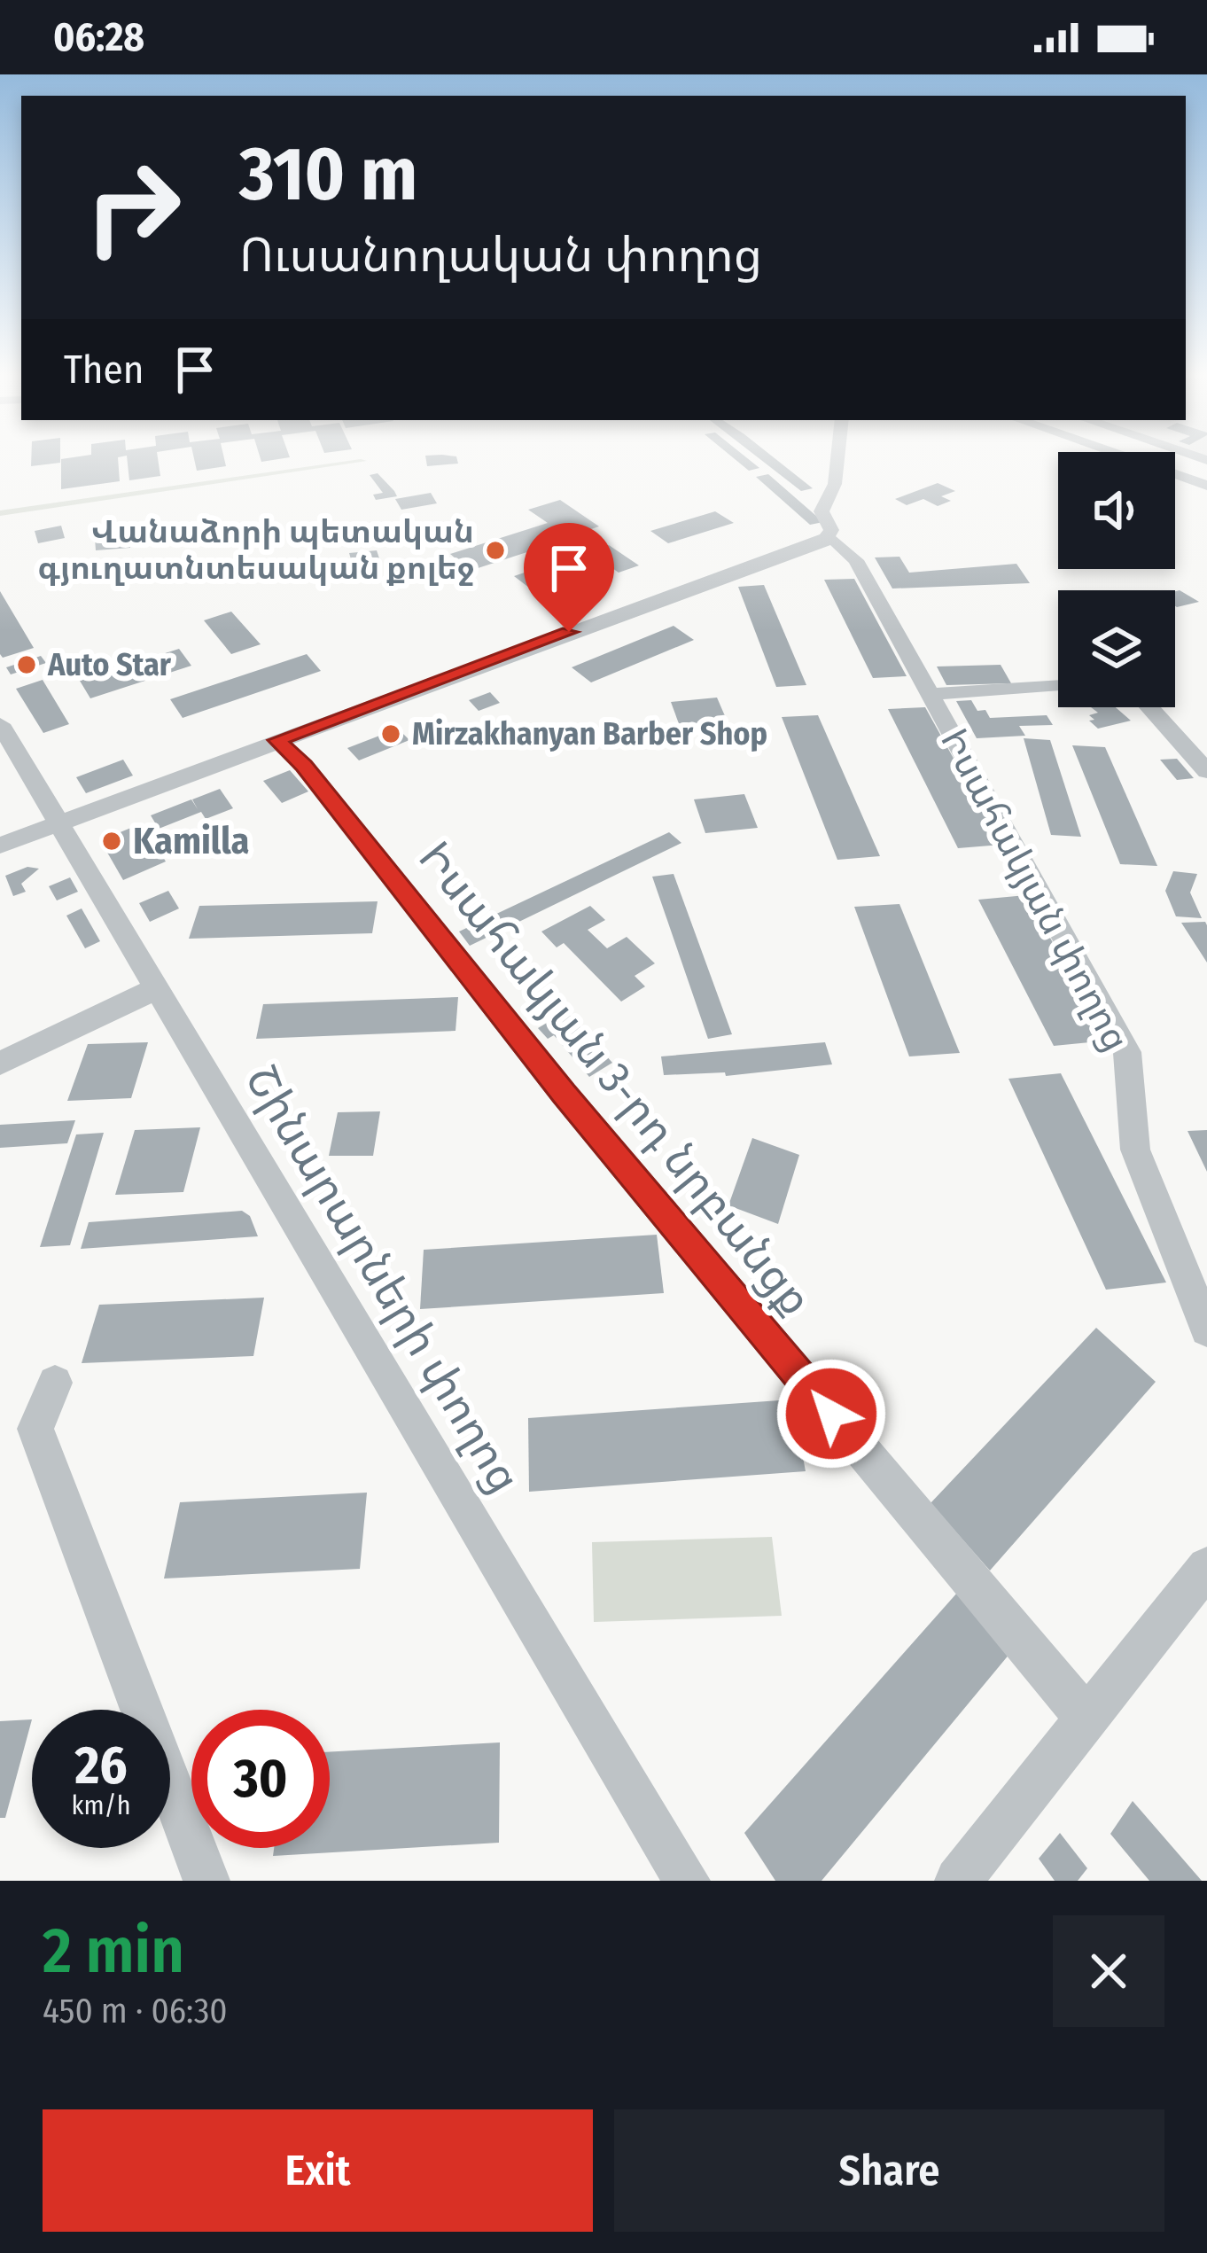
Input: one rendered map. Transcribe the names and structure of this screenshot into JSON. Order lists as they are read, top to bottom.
{
  "streets": {
    "street": ["Իսահակյան փողոց", "Իսահակյան 3-րդ նրբանցք", "Շինարարների փողոց"]
  },
  "places": [
    "Վանաձորի պետական գյուղատնտեսական քոլեջ",
    "Auto Star",
    "Mirzakhanyan Barber Shop",
    "Kamilla"
  ],
  "page": {
    "status": "06:28",
    "turn": ["310 m", "Ուսանողական փողոց"],
    "then": "Then",
    "speed": "26 km/h",
    "limit": "30",
    "heading": ["2 min", "450 m · 06:30"],
    "buttons": ["Exit", "Share"]
  }
}
